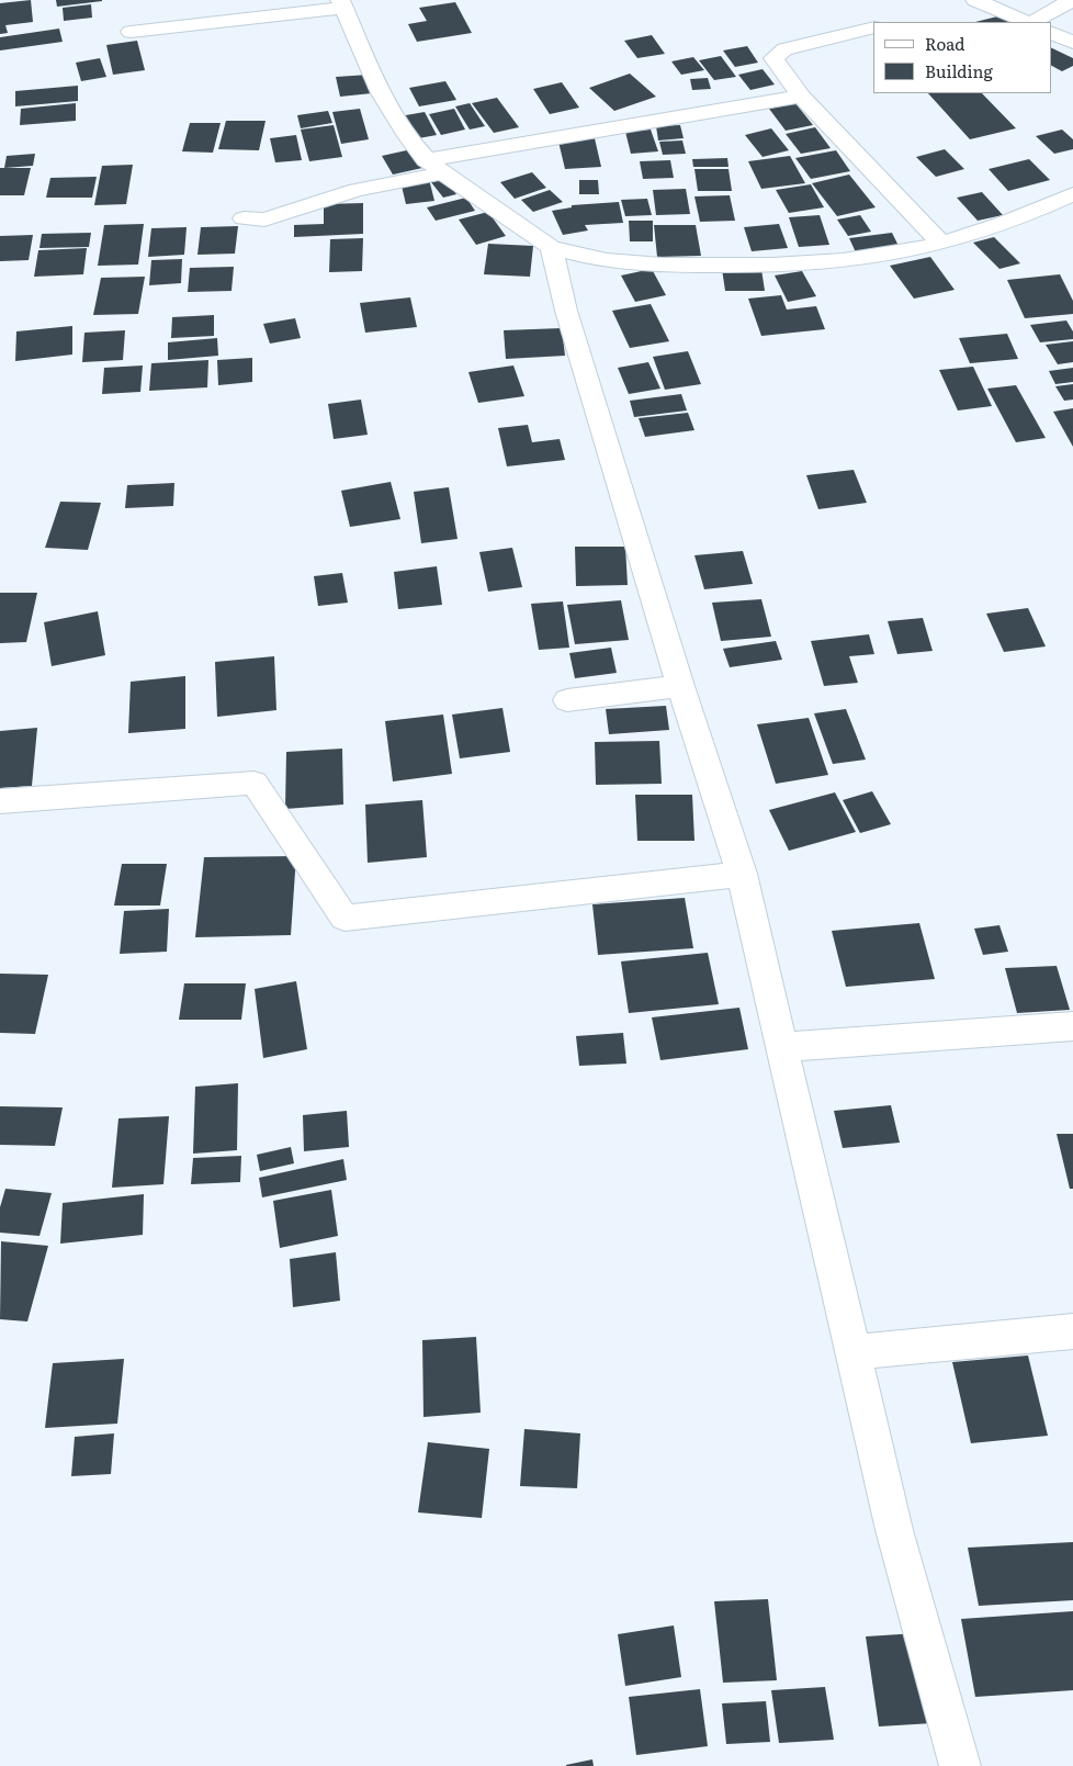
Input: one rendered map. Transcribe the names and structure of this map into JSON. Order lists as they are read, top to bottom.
{
  "legend": ["Road", "Building"]
}
